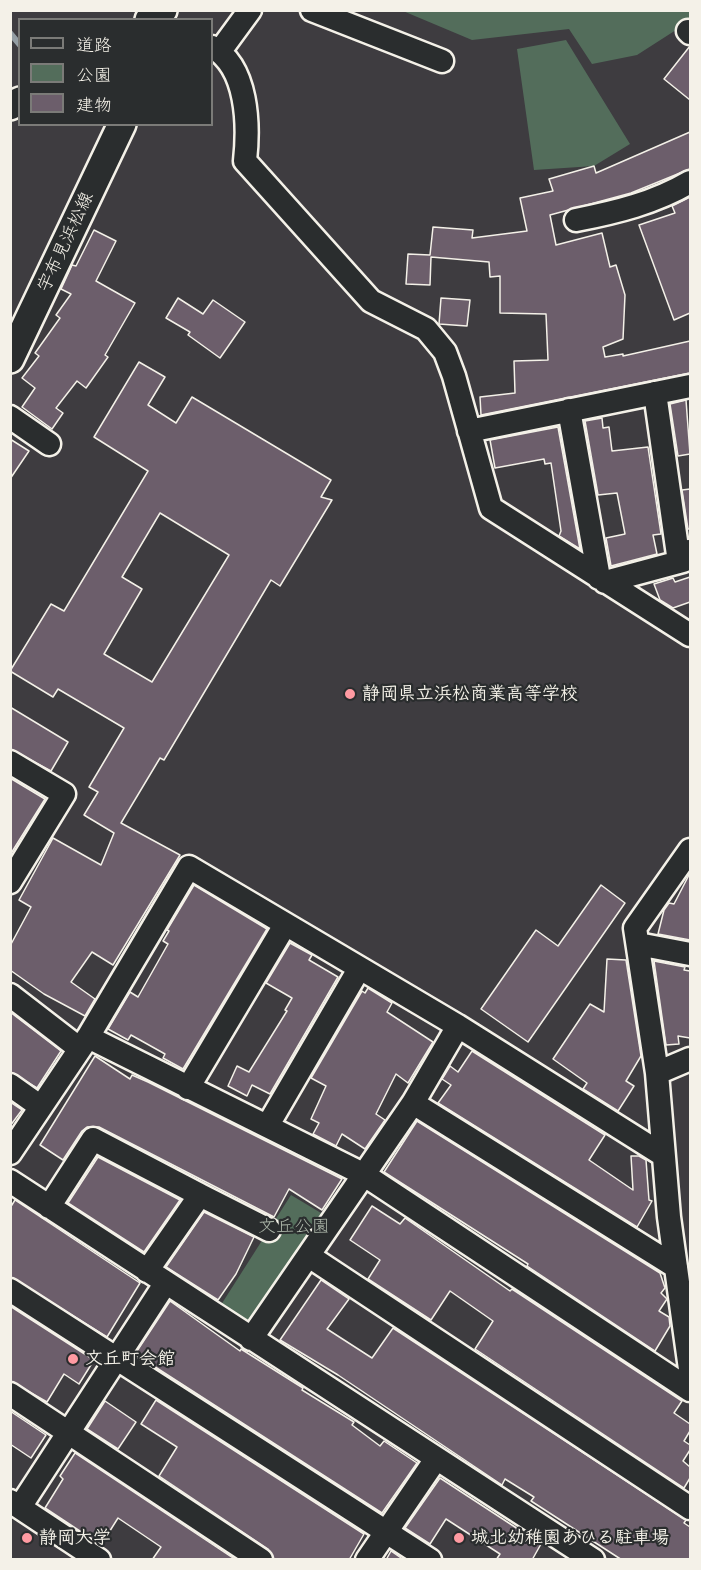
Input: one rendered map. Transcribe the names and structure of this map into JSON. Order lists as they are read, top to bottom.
{
  "streets": {
    "main road": ["宇布見浜松線"]
  },
  "parks": ["文丘公園"],
  "places": [
    "静岡県立浜松商業高等学校",
    "文丘町会館",
    "静岡大学",
    "城北幼稚園あひる駐車場"
  ],
  "legend": ["道路", "公園", "建物"]
}
